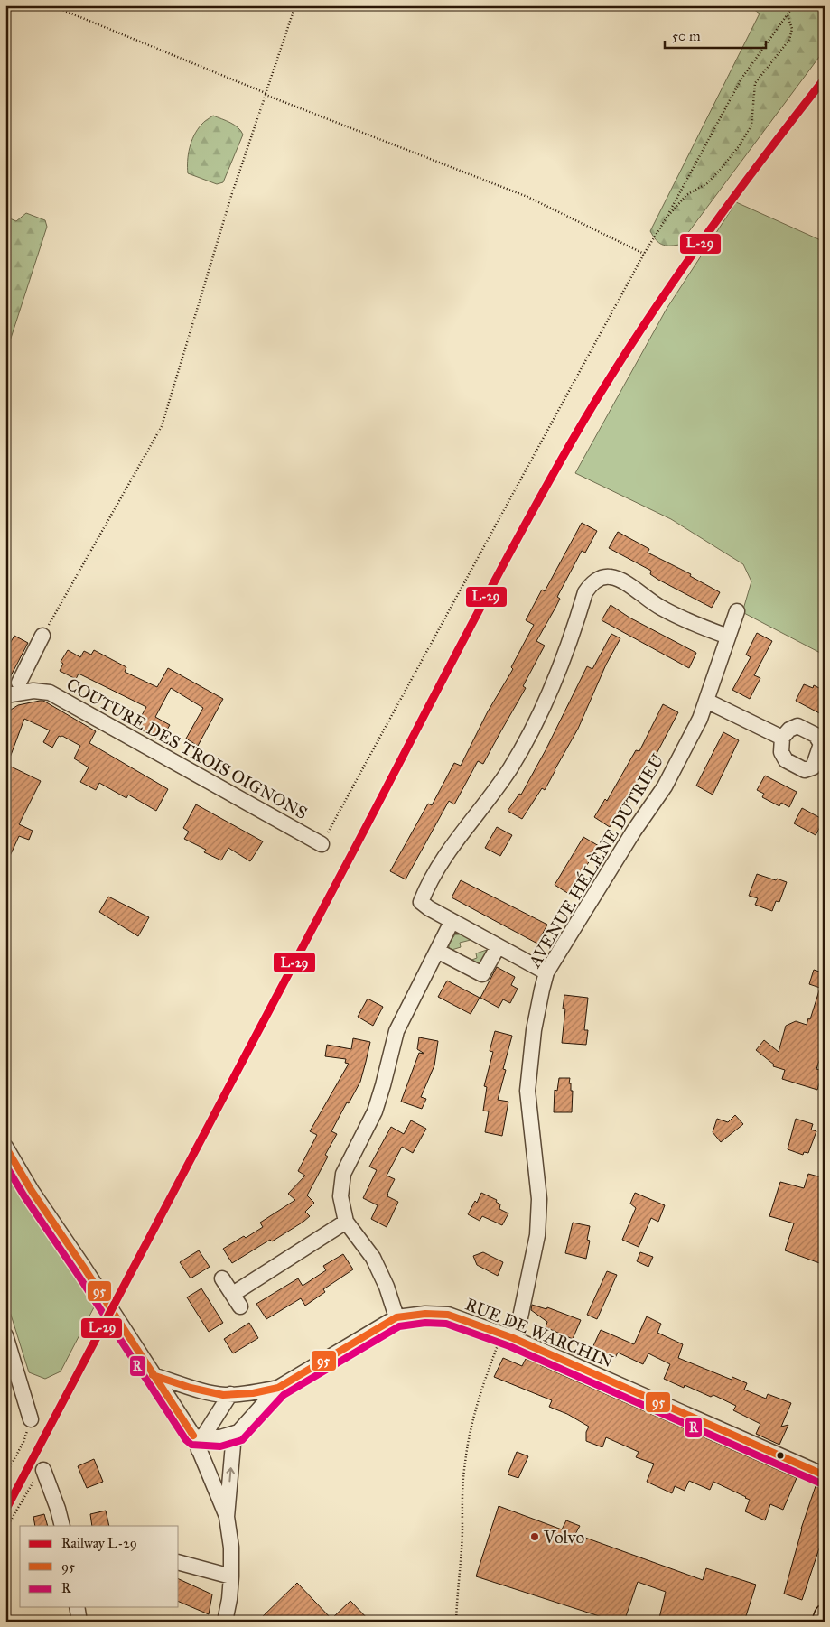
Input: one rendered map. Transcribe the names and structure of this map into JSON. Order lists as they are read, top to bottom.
{
  "streets": {
    "street": ["COUTURE DES TROIS OIGNONS", "AVENUE HÉLÈNE DUTRIEU", "RUE DE WARCHIN"]
  },
  "crossings": [
    ["AVENUE HÉLÈNE DUTRIEU", "RUE DE WARCHIN"]
  ],
  "places": ["Volvo"],
  "lines": ["rail line L-29", "transit line 95", "transit line R"],
  "legend": ["Railway L-29", "95", "R"],
  "scale_bar": "50 m"
}
